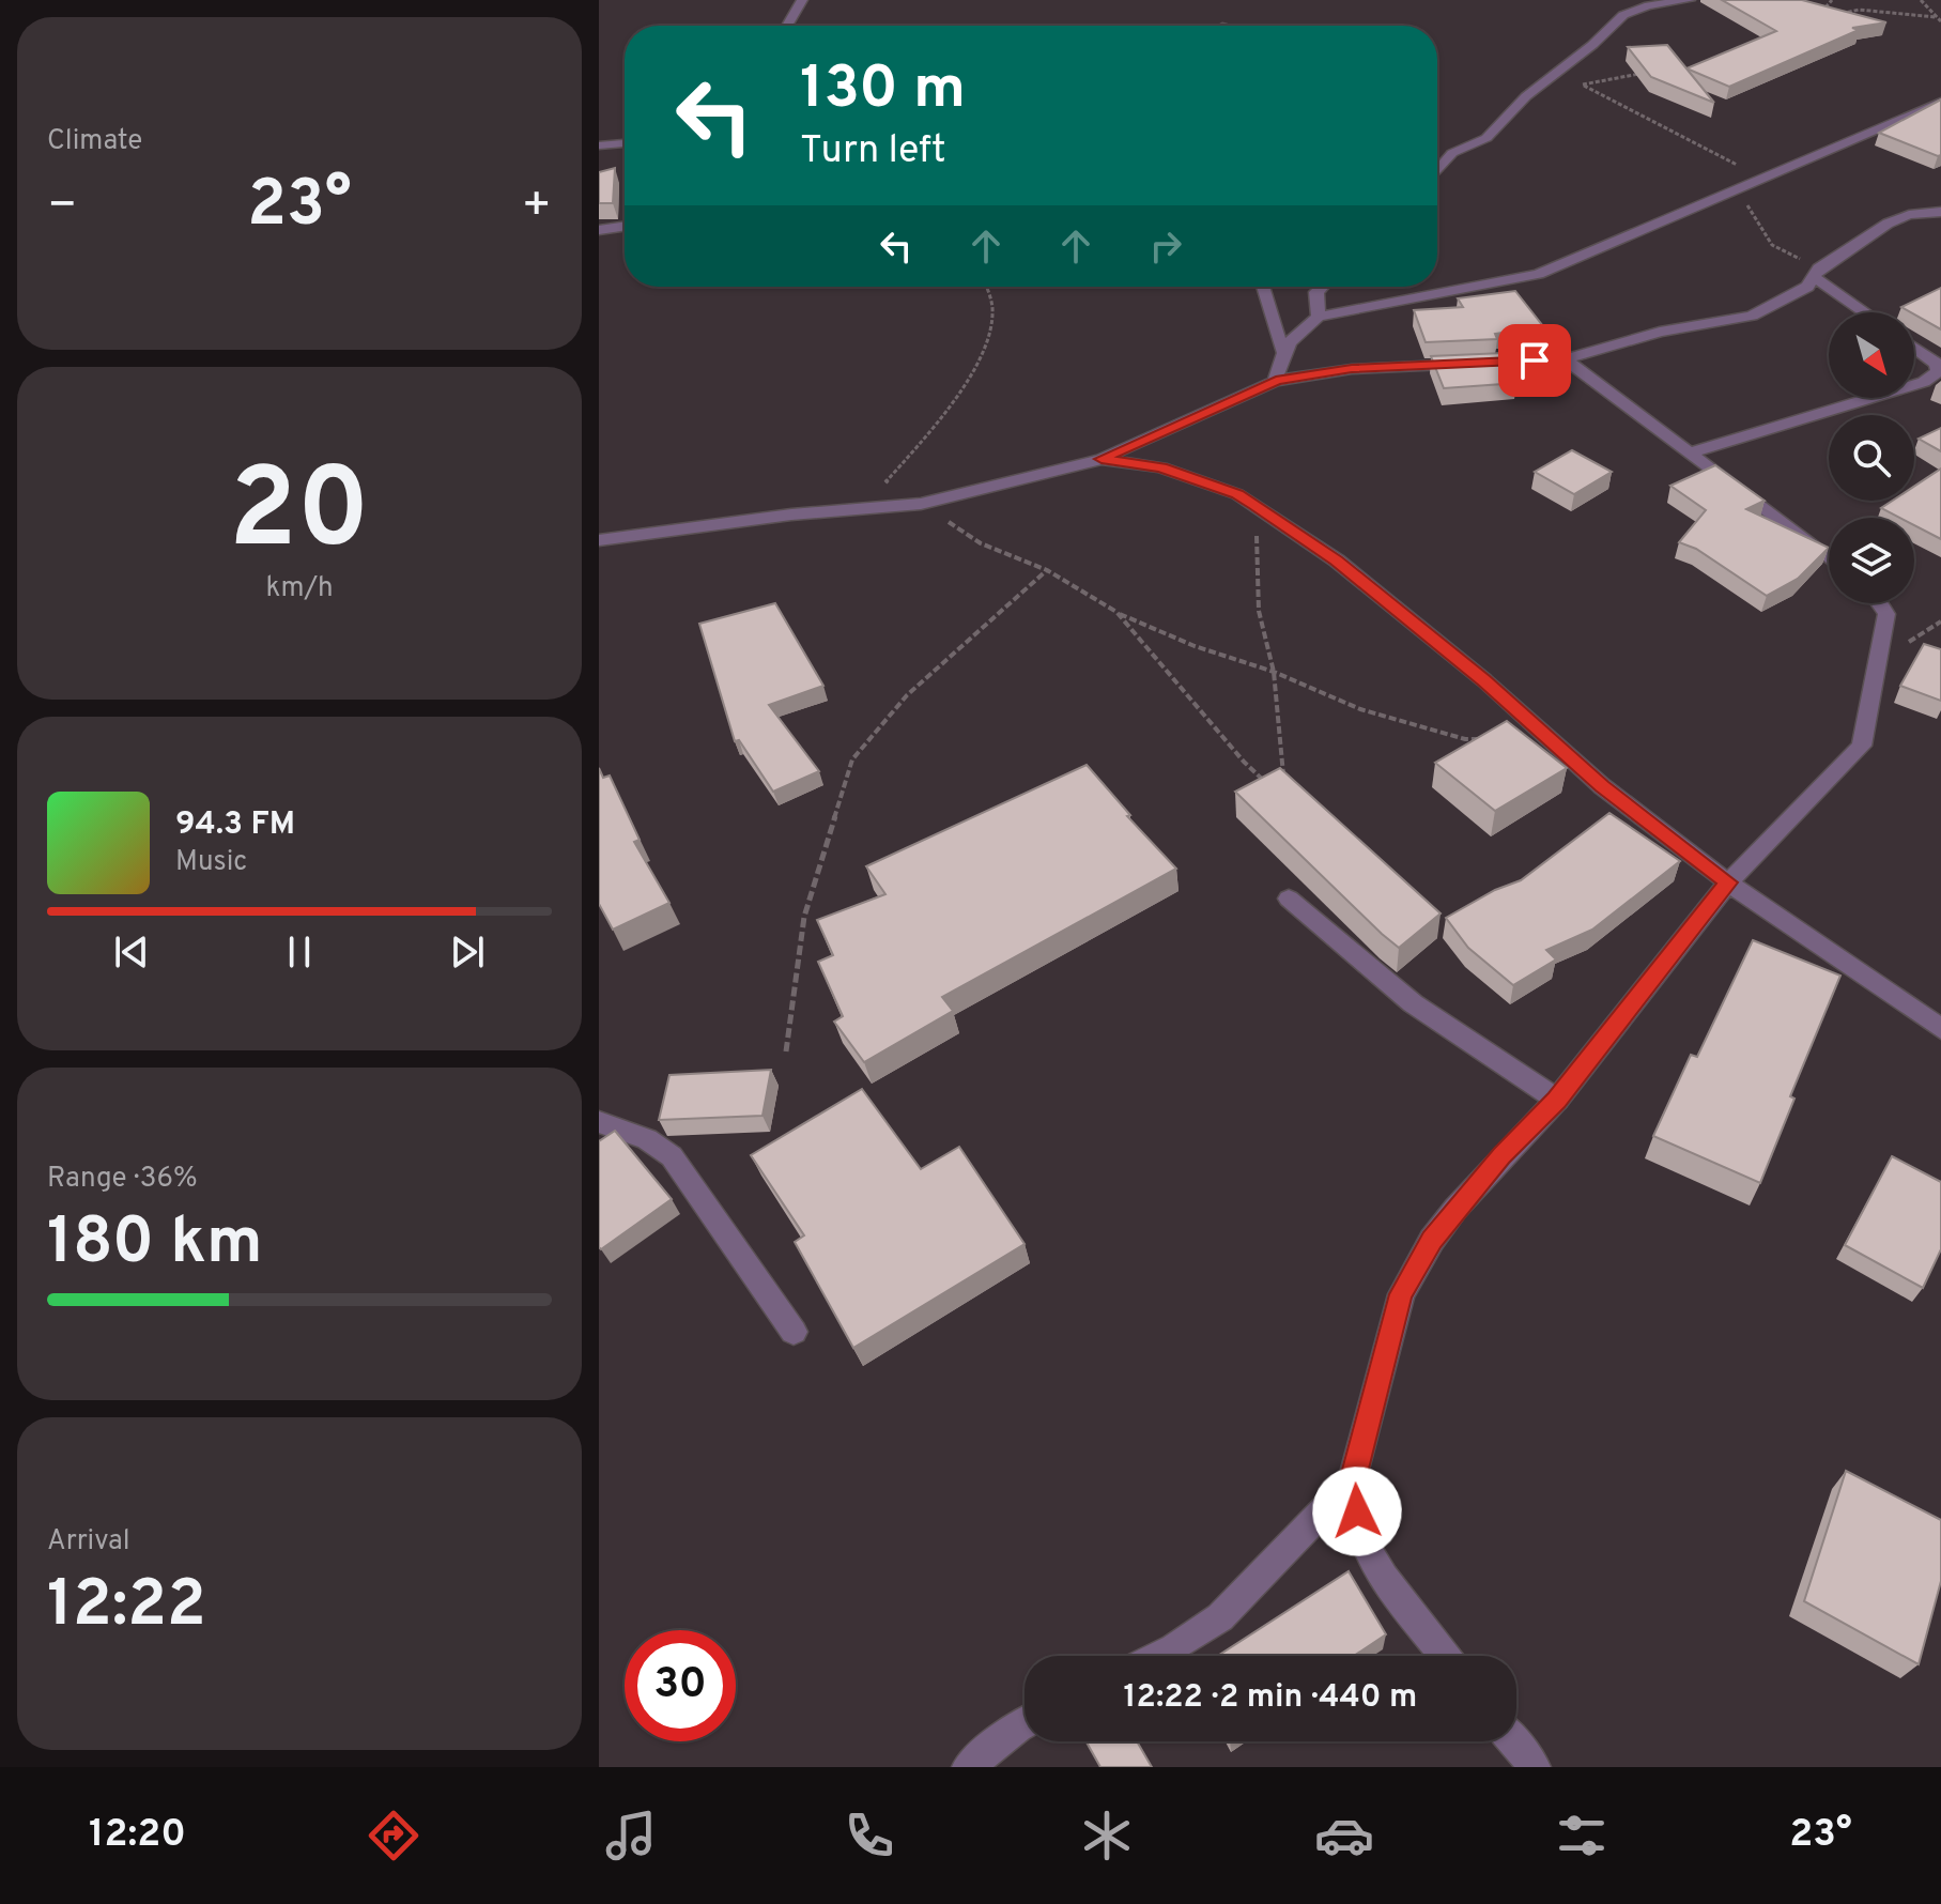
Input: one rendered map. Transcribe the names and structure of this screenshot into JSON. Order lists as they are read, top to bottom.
{
  "north": "bottom right",
  "page": {
    "tile": [
      "Climate",
      ["20", "km/h"],
      ["Range · 36%", "180 km"],
      ["Arrival", "12:22"]
    ],
    "turn": ["130 m", "Turn left"],
    "heat": ["−", "23°", "+"],
    "song": ["94.3 FM", "Music"],
    "limit": "30",
    "trip": "12:22 · 2 min · 440 m",
    "tabs": ["12:20", "23°"]
  }
}
